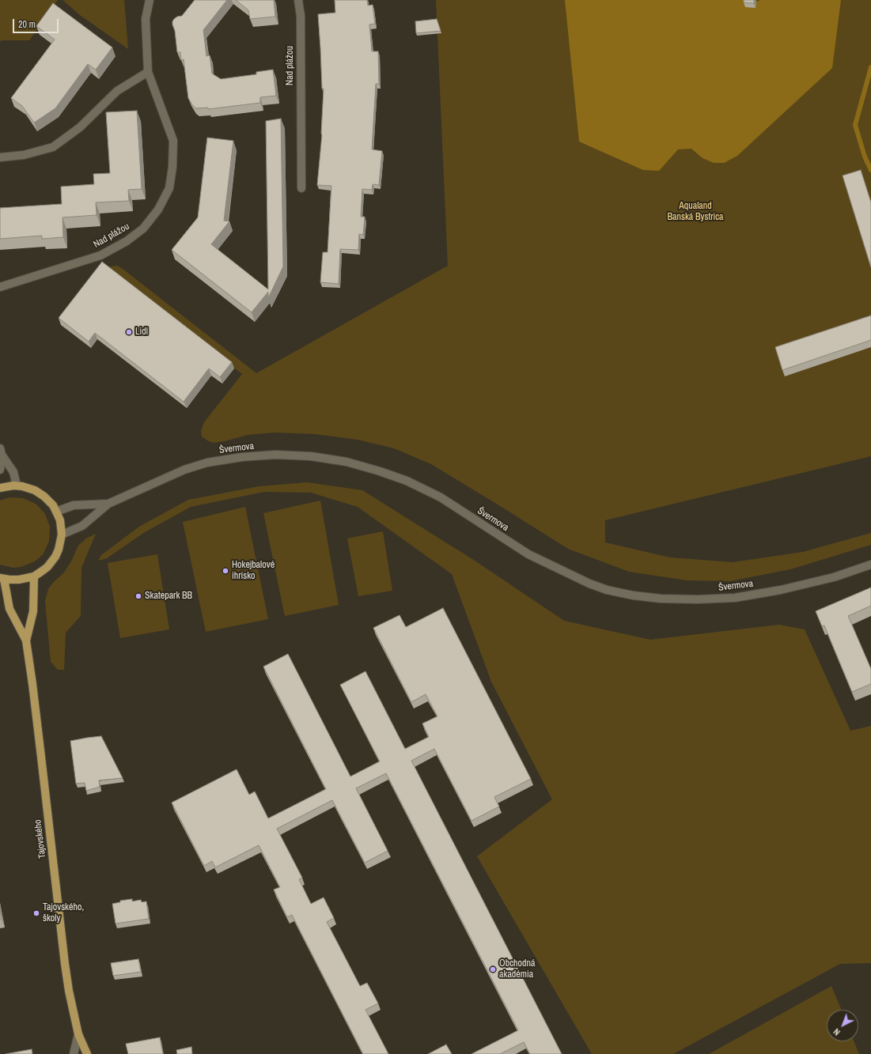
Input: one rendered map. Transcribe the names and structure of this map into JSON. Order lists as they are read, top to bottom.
{
  "streets": {
    "main road": ["Tajovského"],
    "street": ["Nad plážou", "Švermova"]
  },
  "parks": ["Aqualand Banská Bystrica"],
  "places": [
    "Lidl",
    "Hokejbalové ihrisko",
    "Skatepark BB",
    "Tajovského, školy",
    "Obchodná akadémia"
  ],
  "scale_bar": "20 m",
  "north": "bottom left"
}
